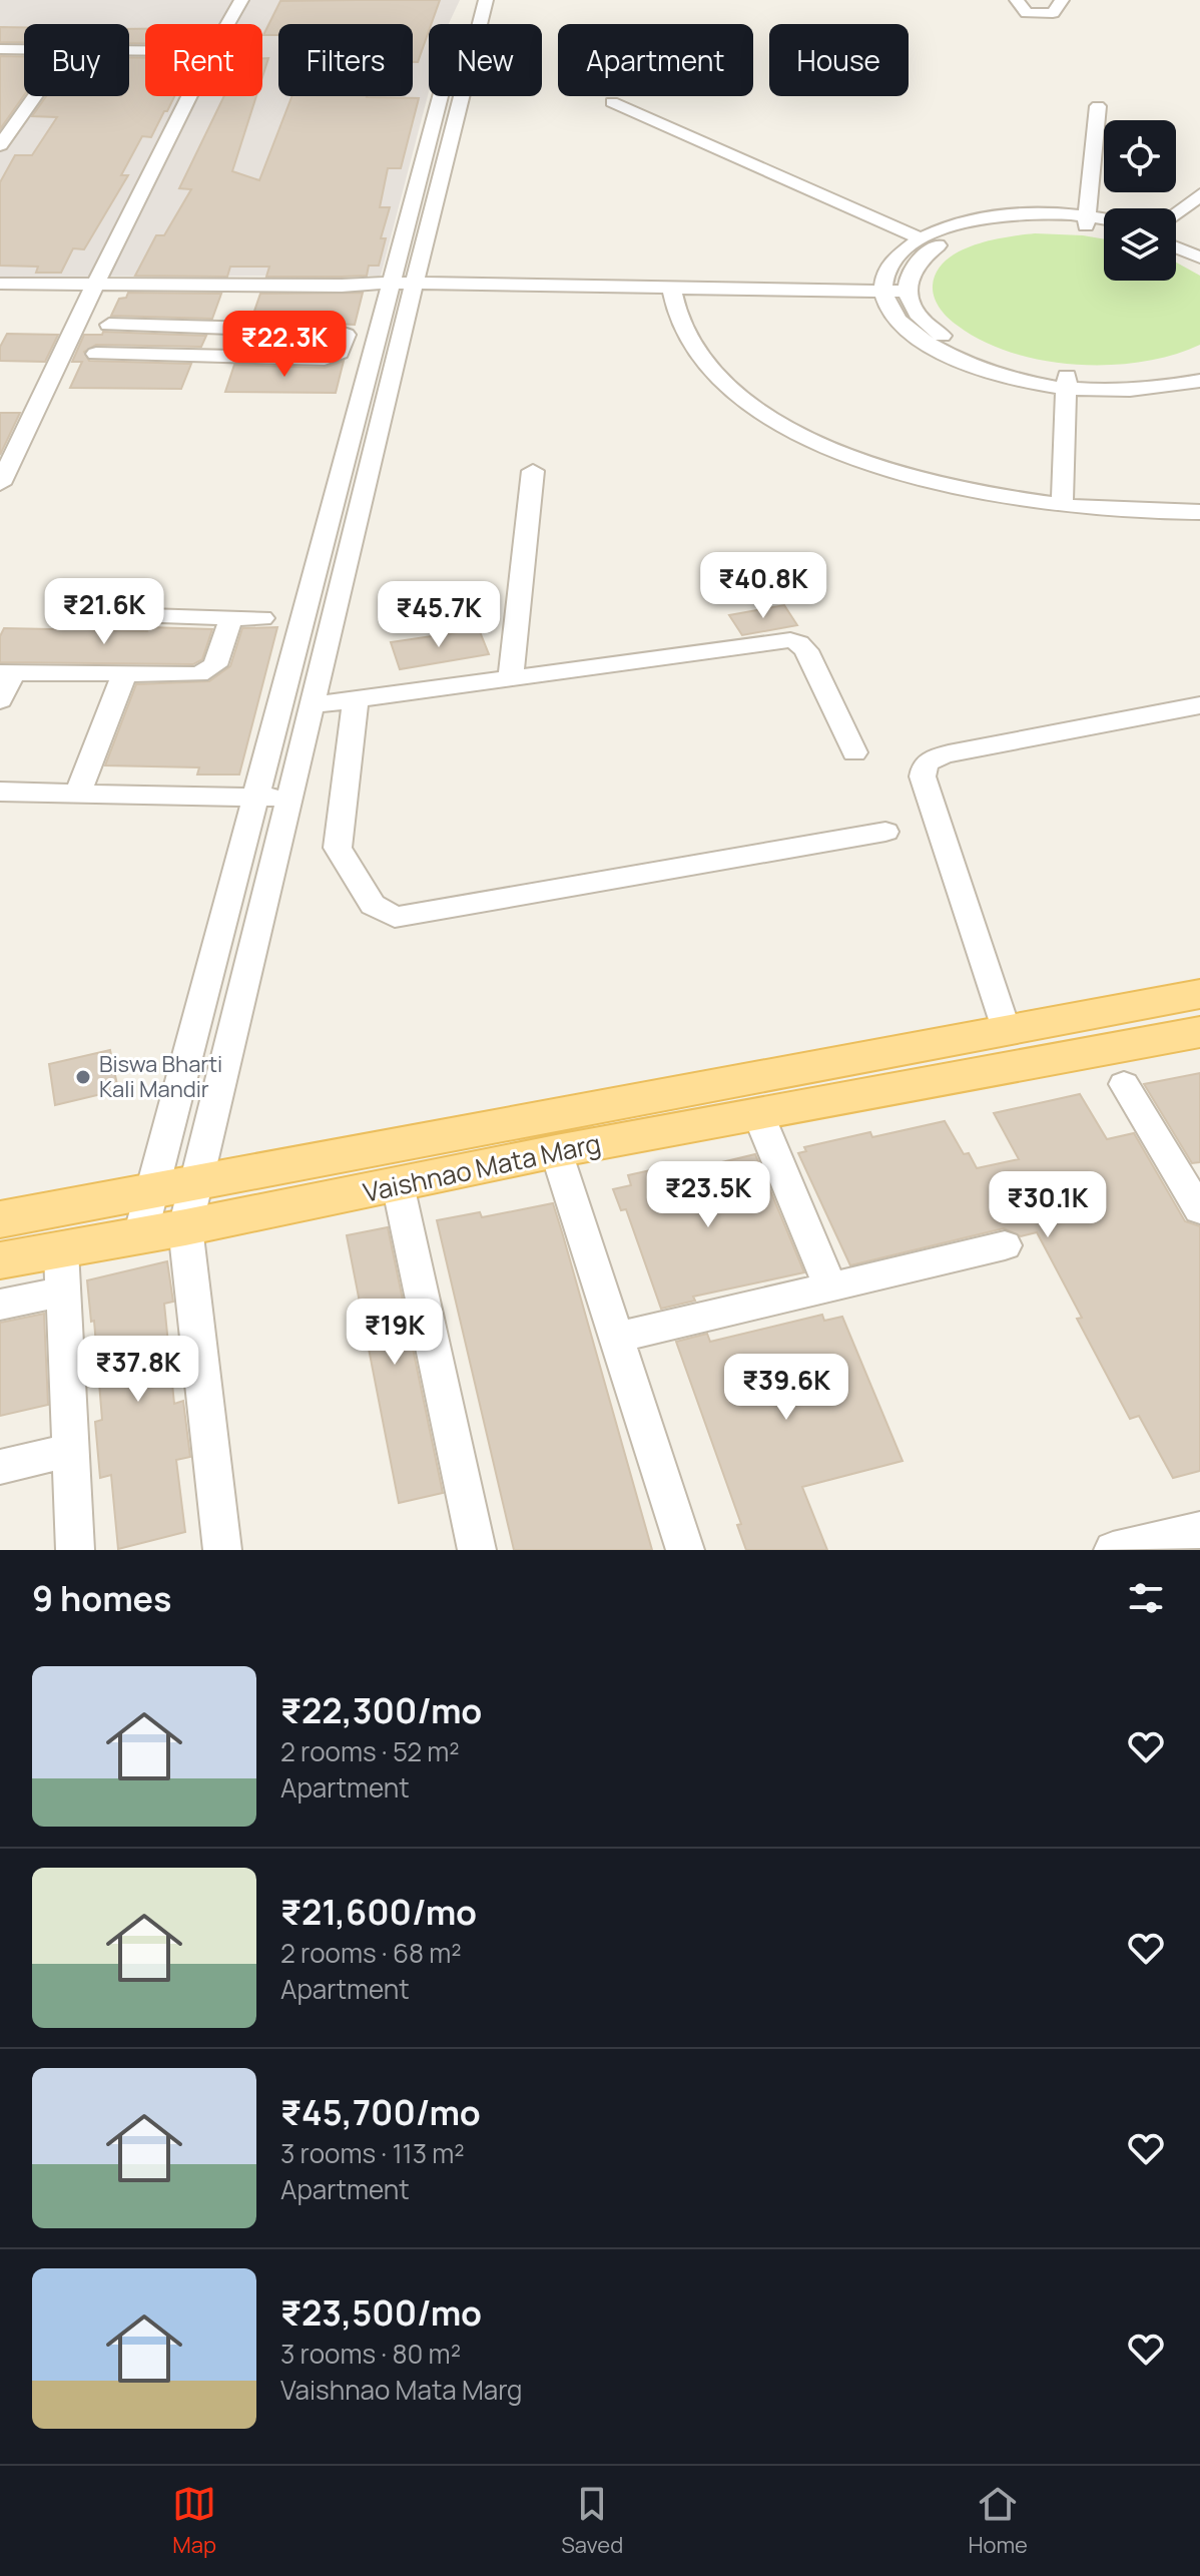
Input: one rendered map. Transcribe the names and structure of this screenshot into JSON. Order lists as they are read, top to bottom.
{
  "streets": {
    "main road": ["Vaishnao Mata Marg"]
  },
  "places": ["Biswa Bharti Kali Mandir"],
  "page": {
    "chip": [
      "Buy",
      "Rent",
      "Filters",
      "New",
      "Apartment",
      "House"
    ],
    "price": [
      "₹22.3K",
      "₹40.8K",
      "₹21.6K",
      "₹45.7K",
      "₹23.5K",
      "₹30.1K",
      "₹19K",
      "₹37.8K",
      "₹39.6K"
    ],
    "heading": "9 homes",
    "list": [
      {
        "name": "₹22,300/mo",
        "note": "2 rooms · 52 m² · Apartment"
      },
      {
        "name": "₹21,600/mo",
        "note": "2 rooms · 68 m² · Apartment"
      },
      {
        "name": "₹45,700/mo",
        "note": "3 rooms · 113 m² · Apartment"
      },
      {
        "name": "₹23,500/mo",
        "note": "3 rooms · 80 m² · Vaishnao Mata Marg"
      }
    ],
    "tabs": ["Map", "Saved", "Home"]
  }
}
